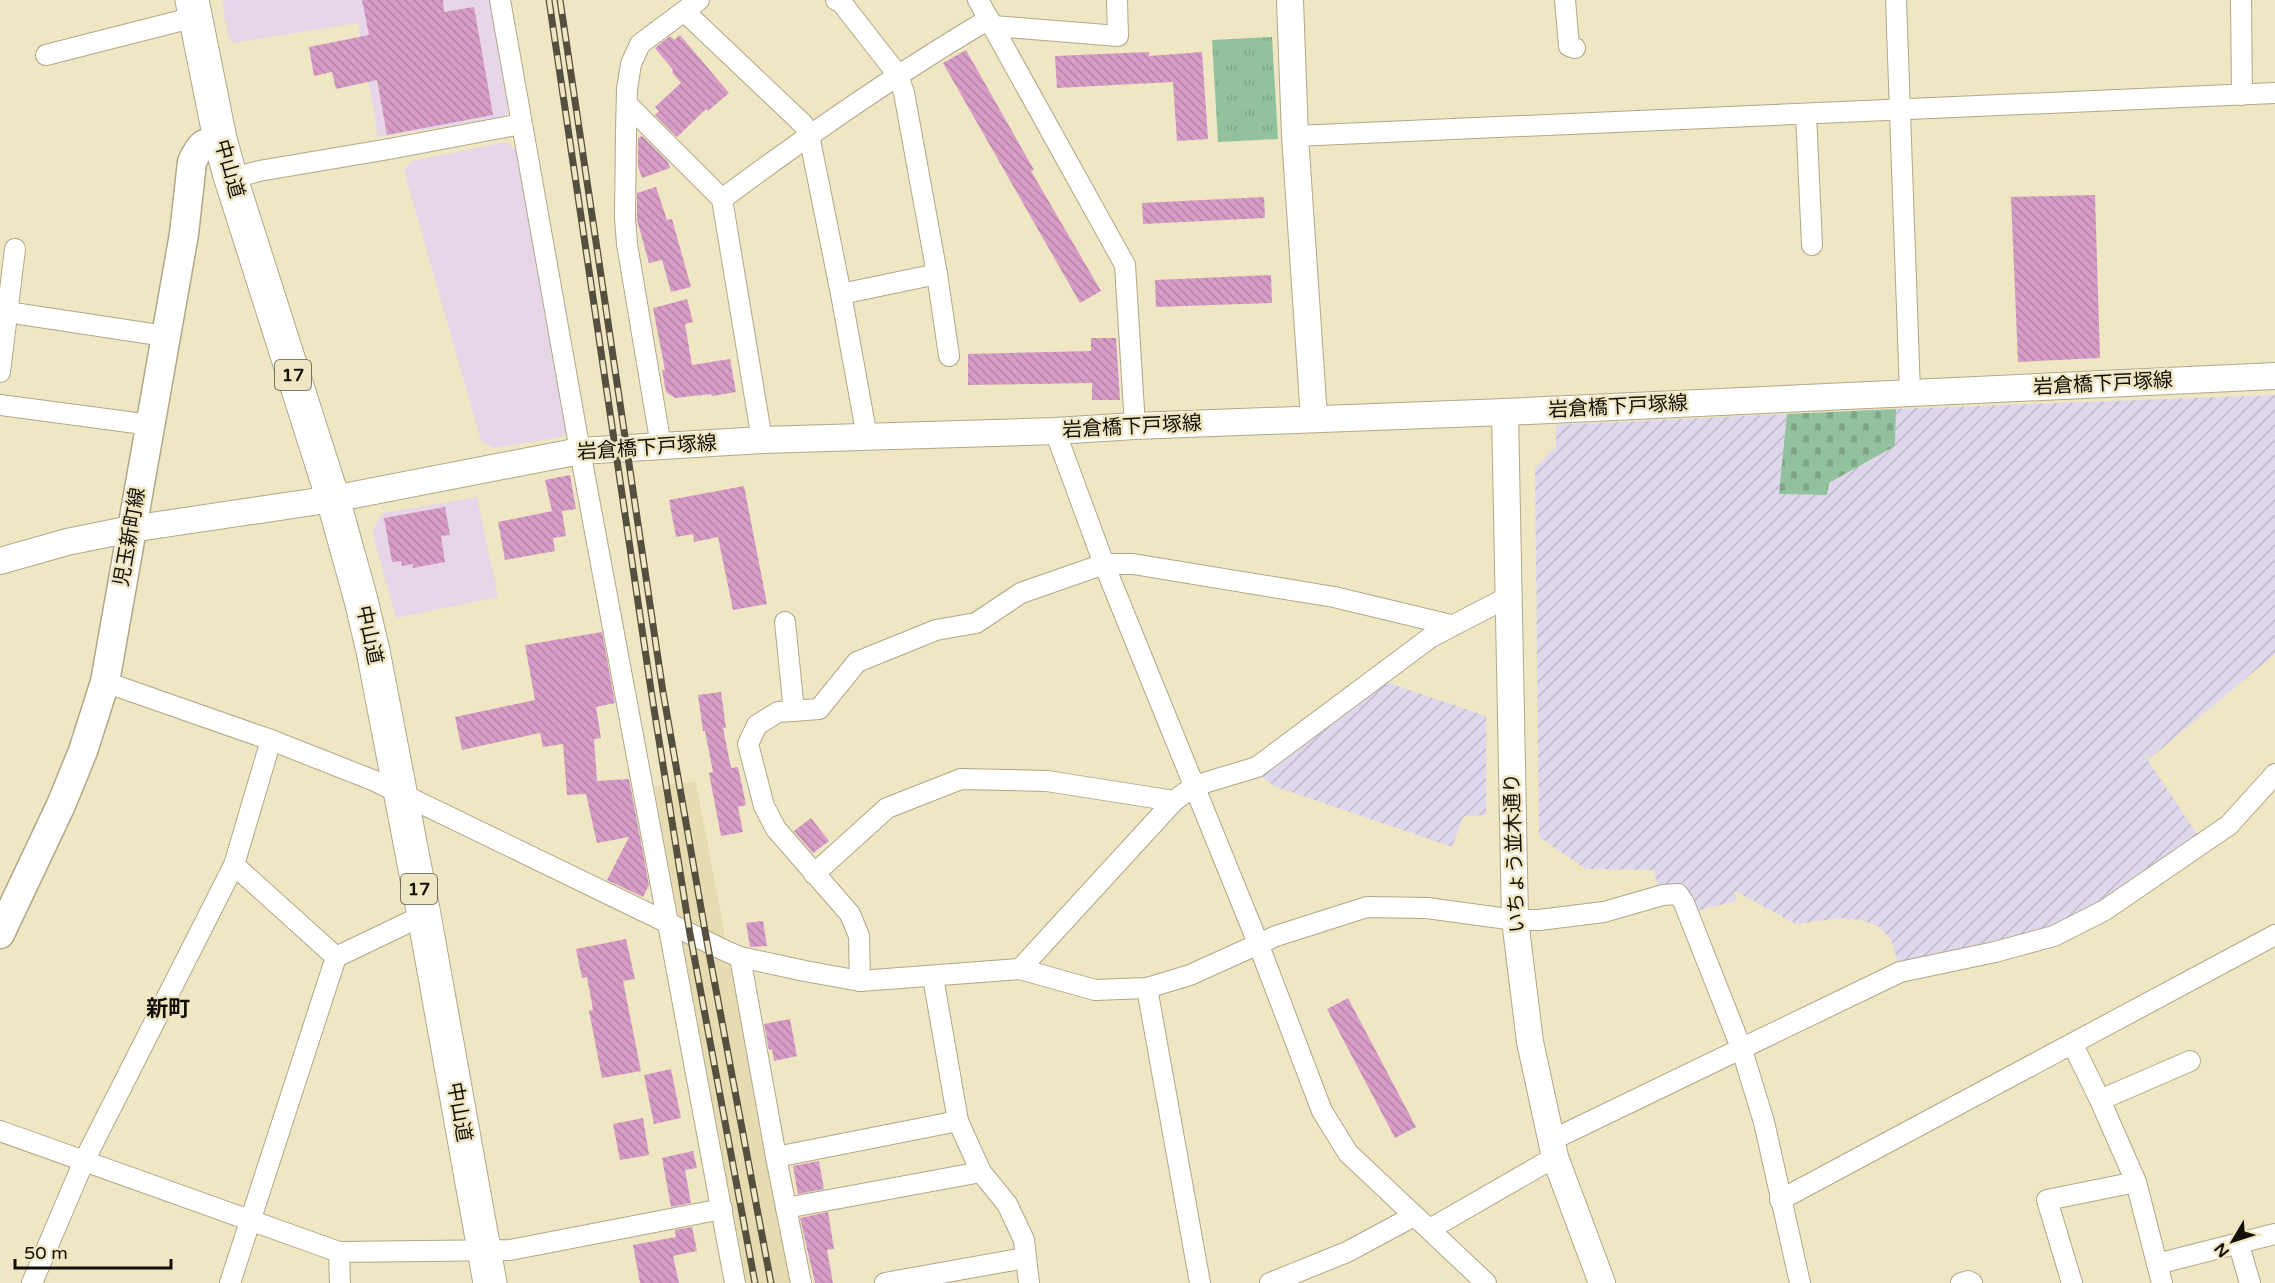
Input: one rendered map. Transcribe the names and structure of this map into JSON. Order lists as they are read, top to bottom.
{
  "streets": {
    "highway": ["中山道", "17"],
    "main road": ["児玉新町線"],
    "street": ["岩倉橋下戸塚線", "いちょう並木通り"]
  },
  "crossings": [
    ["中山道", "岩倉橋下戸塚線"],
    ["中山道", "児玉新町線"],
    ["岩倉橋下戸塚線", "児玉新町線"],
    ["岩倉橋下戸塚線", "いちょう並木通り"]
  ],
  "districts": ["新町"],
  "scale_bar": "50 m",
  "north": "bottom left"
}
